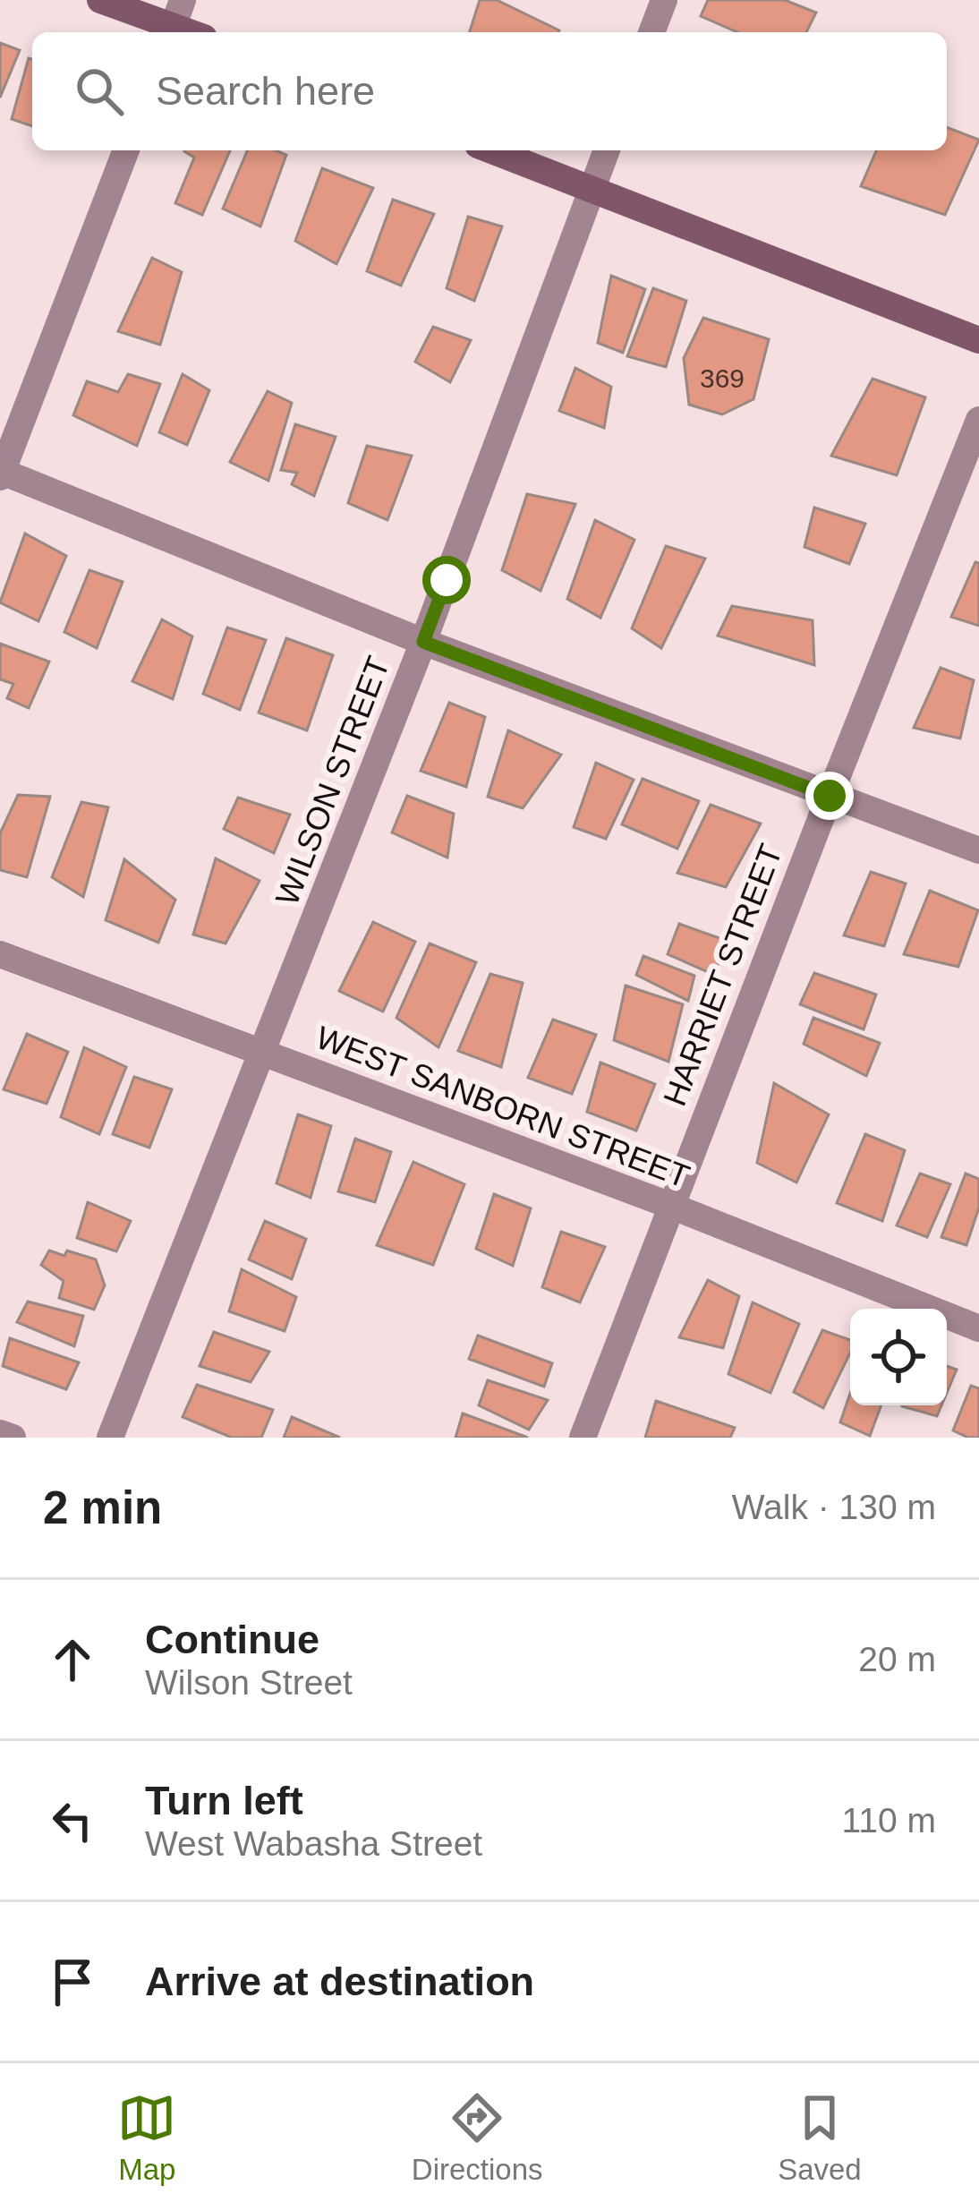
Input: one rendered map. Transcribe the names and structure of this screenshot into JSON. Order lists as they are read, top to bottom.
{
  "streets": {
    "street": ["WILSON STREET", "HARRIET STREET", "WEST SANBORN STREET"]
  },
  "crossings": [
    ["WILSON STREET", "WEST SANBORN STREET"],
    ["HARRIET STREET", "WEST SANBORN STREET"]
  ],
  "house_numbers": ["369"],
  "page": {
    "search": "Search here",
    "heading": ["2 min", "Walk · 130 m"],
    "list": [
      ["Continue", "Wilson Street", "20 m"],
      ["Turn left", "West Wabasha Street", "110 m"],
      "Arrive at destination"
    ],
    "nav": ["Map", "Directions", "Saved"]
  }
}
